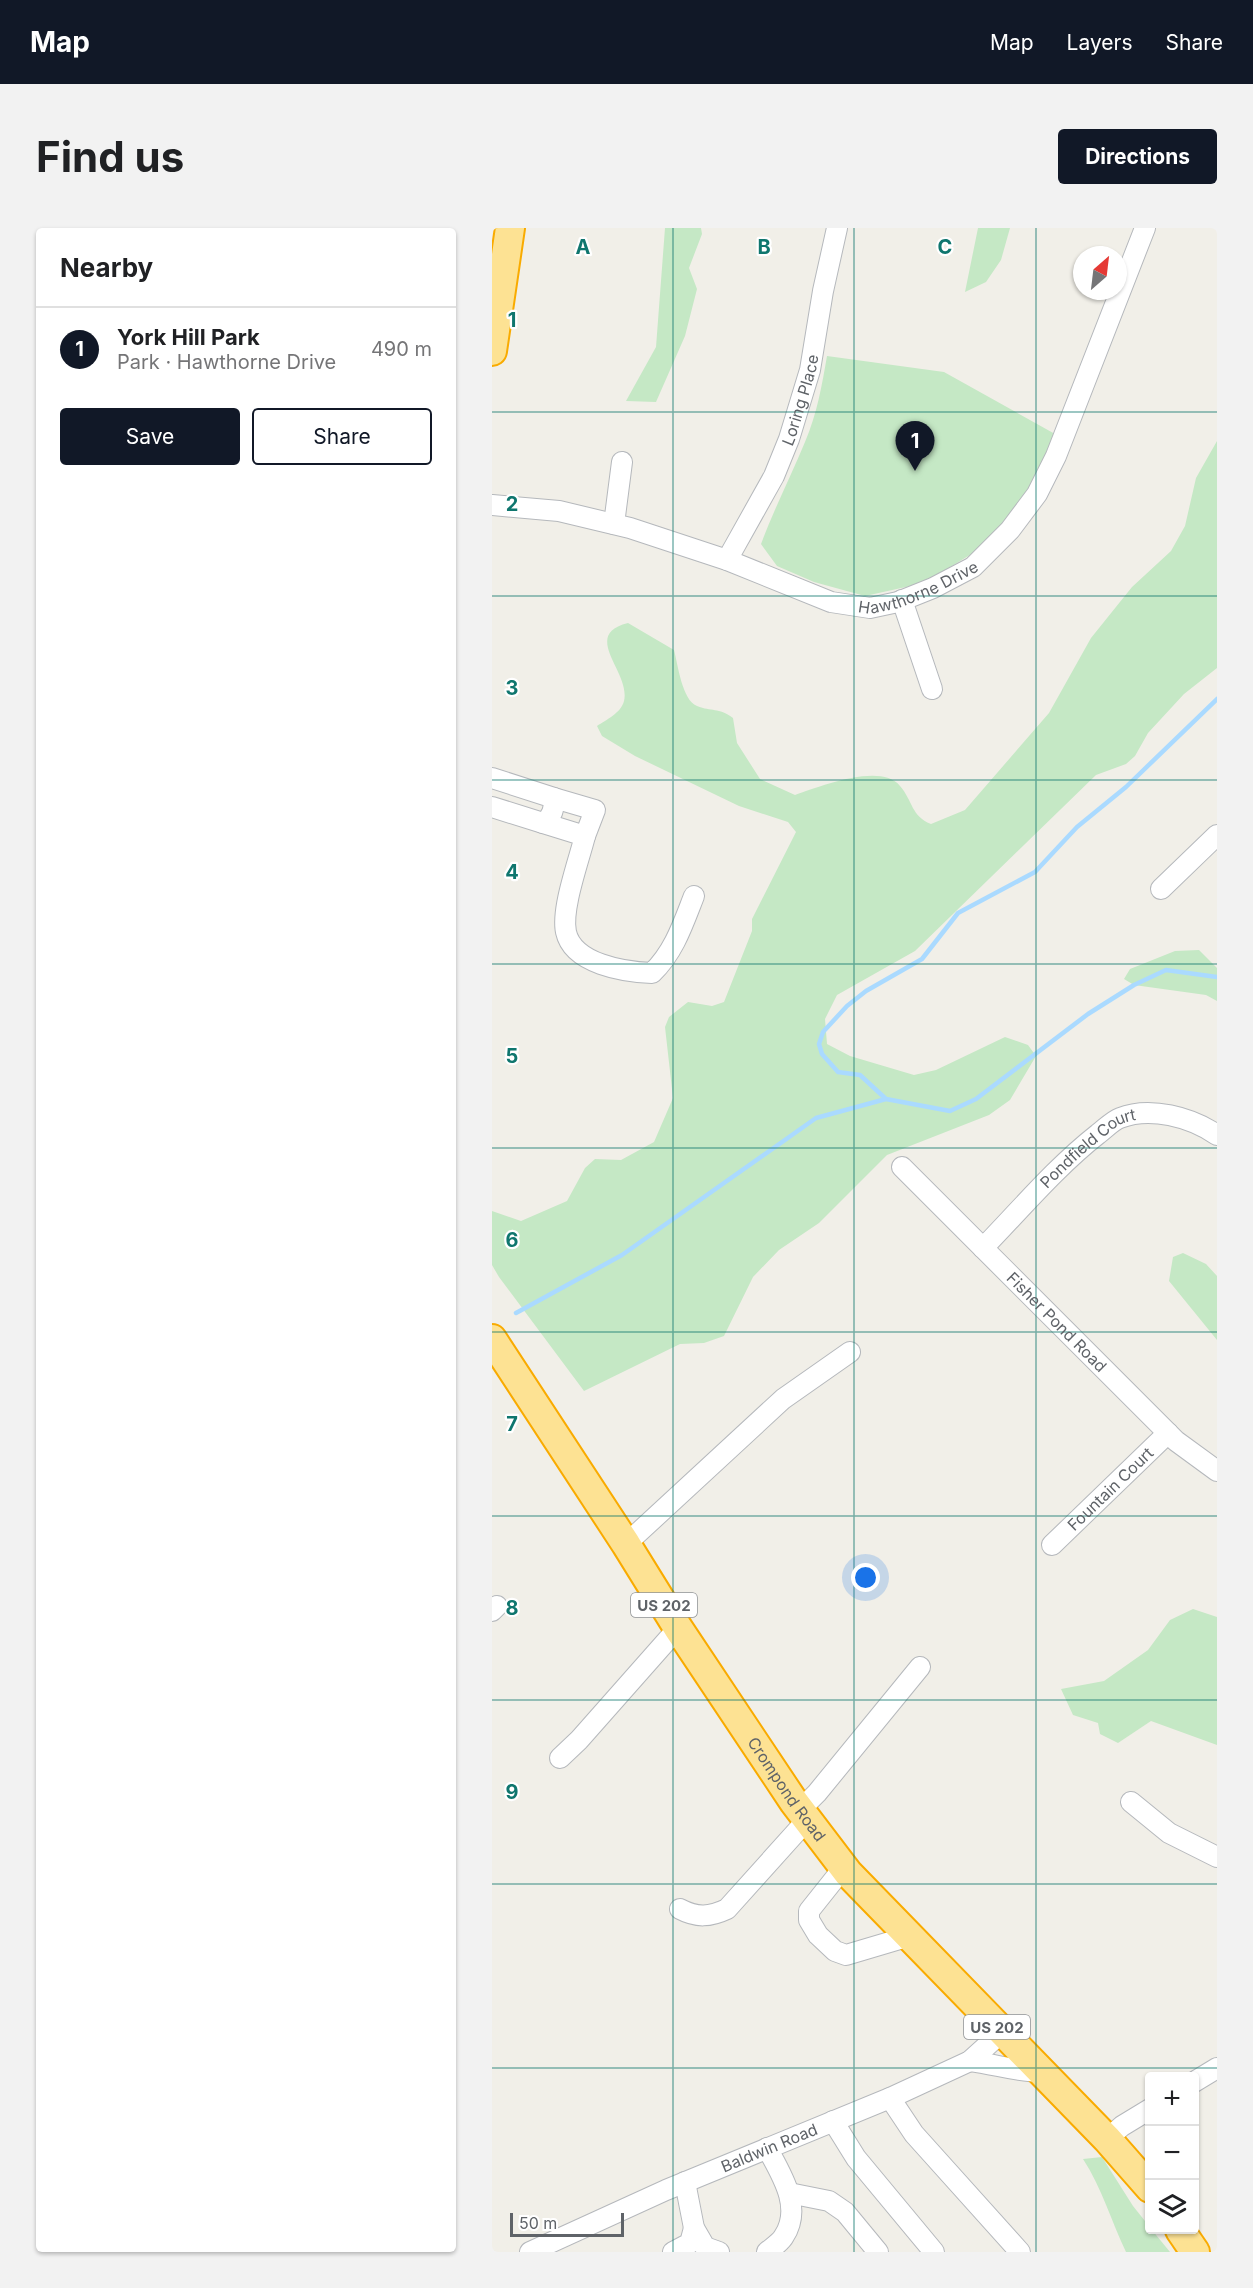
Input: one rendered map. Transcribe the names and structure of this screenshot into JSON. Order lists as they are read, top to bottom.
{
  "streets": {
    "highway": ["US 202", "Crompond Road"],
    "street": [
      "Loring Place",
      "Hawthorne Drive",
      "Pondfield Court",
      "Fisher Pond Road",
      "Fountain Court",
      "Baldwin Road"
    ]
  },
  "crossings": [
    ["Loring Place", "Hawthorne Drive"],
    ["Pondfield Court", "Fisher Pond Road"],
    ["Fisher Pond Road", "Fountain Court"],
    ["Crompond Road", "Baldwin Road"]
  ],
  "scale_bar": "50 m",
  "north": "top right",
  "page": {
    "header": "Map",
    "nav": ["Map", "Layers", "Share"],
    "buttons": [
      "Directions",
      ["Save", "Share"]
    ],
    "title": "Find us",
    "heading": "Nearby",
    "list": [
      {
        "mark": "1",
        "name": "York Hill Park",
        "note": "Park · Hawthorne Drive",
        "value": "490 m"
      }
    ],
    "pins": "1",
    "map_buttons": ["+", "−"],
    "scale": "50 m"
  },
  "grid": {
    "columns": ["A", "B", "C"],
    "rows": [
      "1",
      "2",
      "3",
      "4",
      "5",
      "6",
      "7",
      "8",
      "9"
    ]
  }
}
